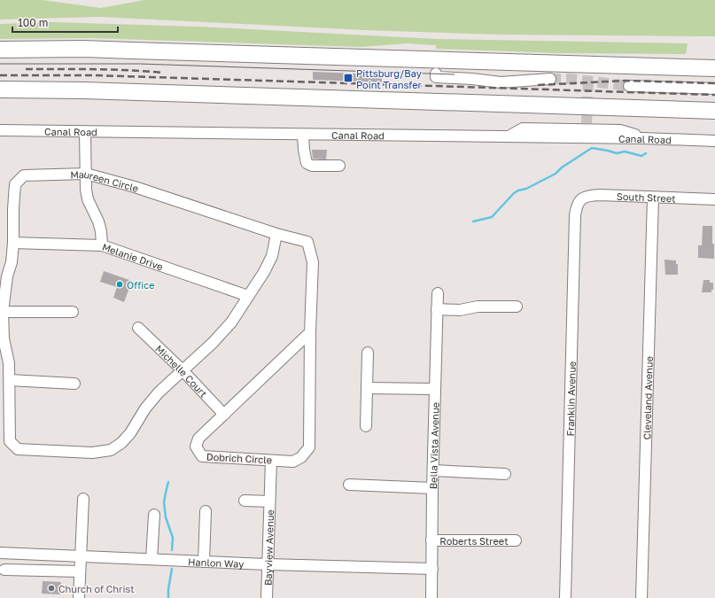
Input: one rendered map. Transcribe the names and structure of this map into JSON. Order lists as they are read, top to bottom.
{
  "streets": {
    "street": [
      "Canal Road",
      "Maureen Circle",
      "South Street",
      "Melanie Drive",
      "Michelle Court",
      "Cleveland Avenue",
      "Franklin Avenue",
      "Bella Vista Avenue",
      "Dobrich Circle",
      "Roberts Street",
      "Bayview Avenue",
      "Hanlon Way"
    ]
  },
  "crossings": [
    ["Maureen Circle", "Melanie Drive"],
    ["Maureen Circle", "Michelle Court"],
    ["Maureen Circle", "Dobrich Circle"],
    ["South Street", "Cleveland Avenue"],
    ["South Street", "Franklin Avenue"],
    ["Michelle Court", "Dobrich Circle"],
    ["Bella Vista Avenue", "Roberts Street"],
    ["Bella Vista Avenue", "Hanlon Way"],
    ["Dobrich Circle", "Bayview Avenue"],
    ["Bayview Avenue", "Hanlon Way"]
  ],
  "places": {
    "transit": ["Pittsburg/Bay Point Transfer"],
    "other": ["Office", "Church of Christ"]
  },
  "scale_bar": "100 m"
}
